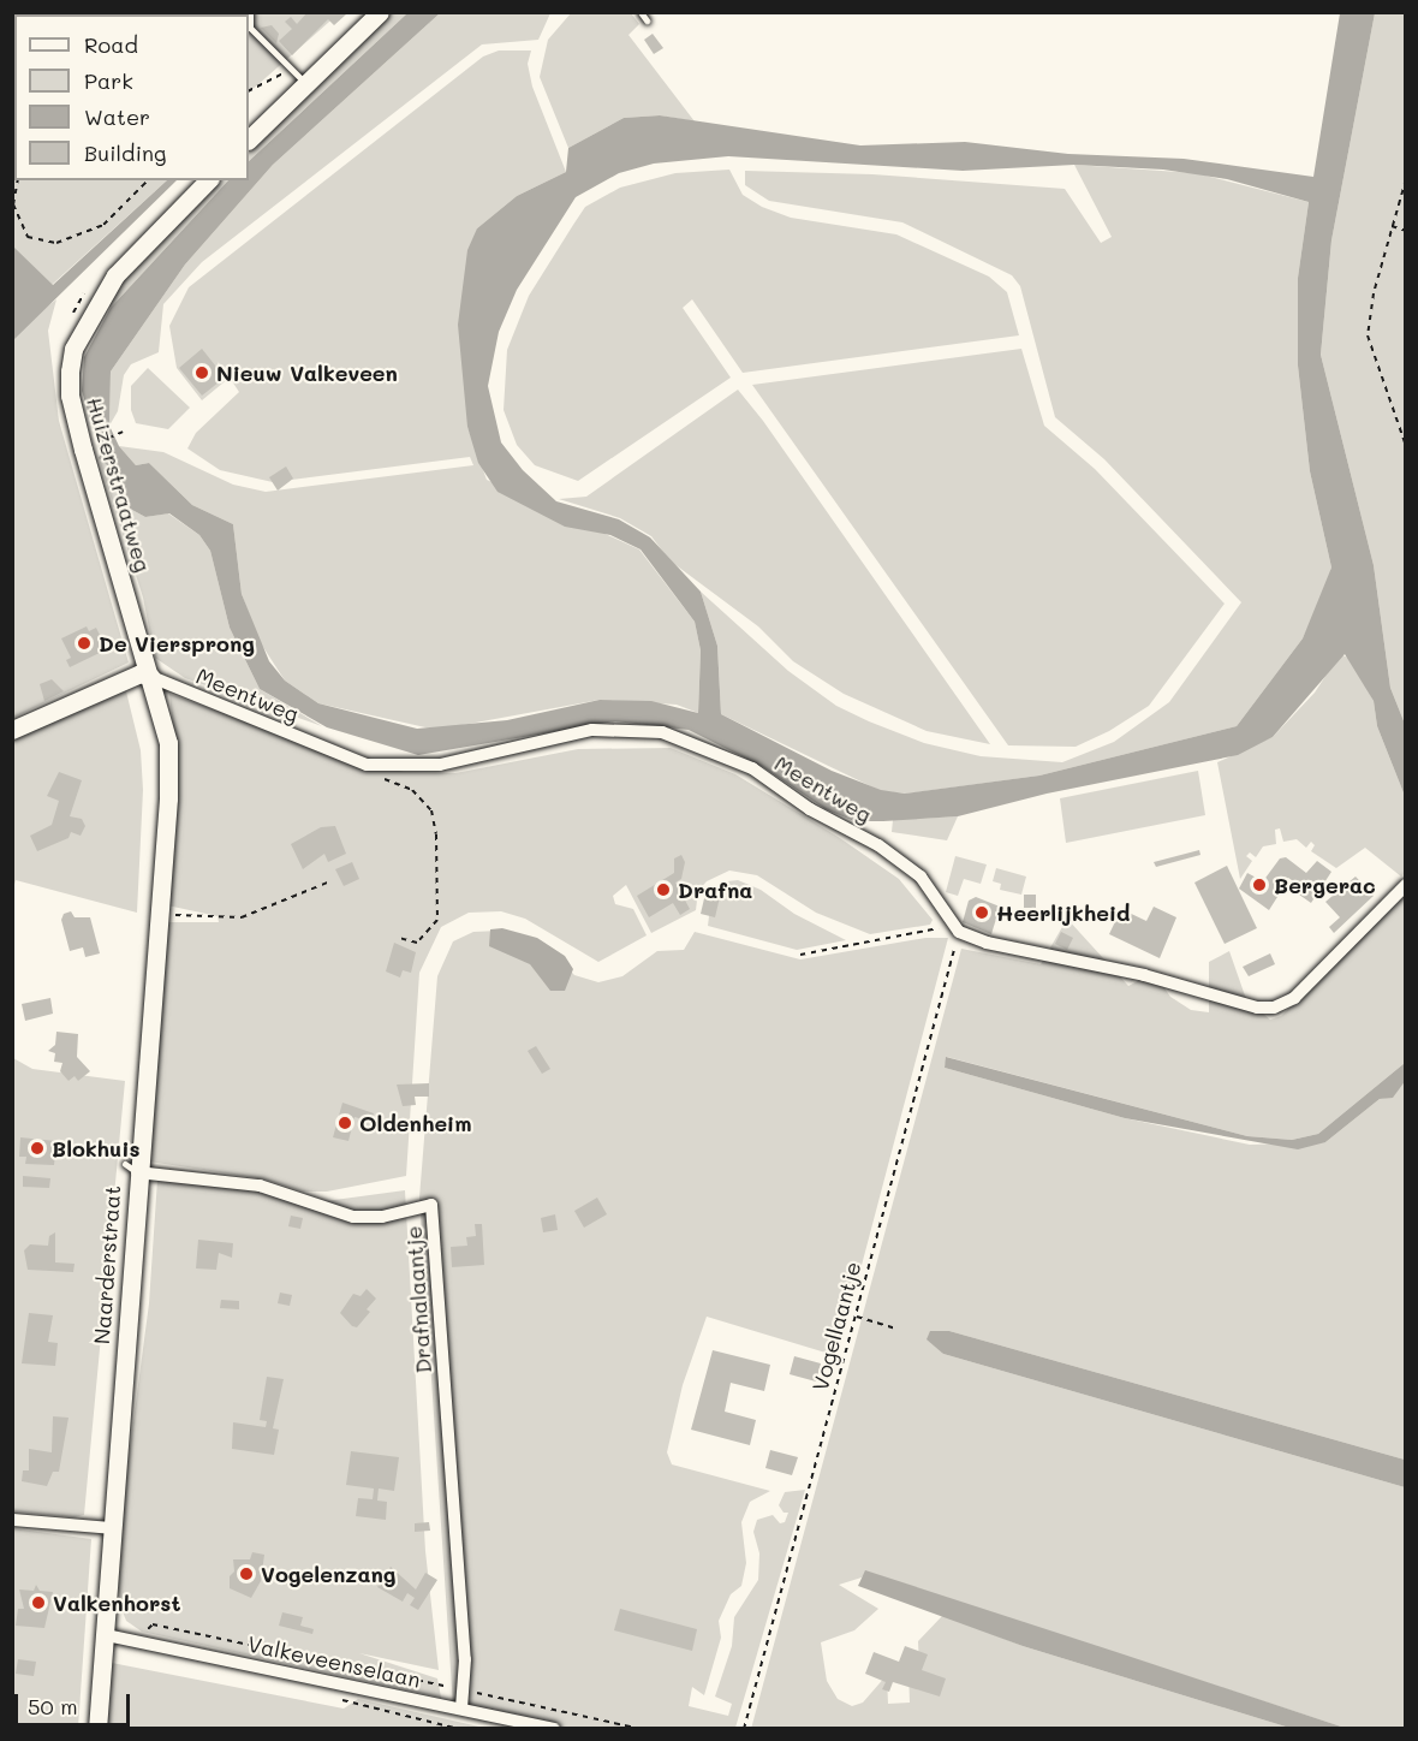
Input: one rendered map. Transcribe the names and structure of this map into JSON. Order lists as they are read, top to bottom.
{
  "streets": {
    "street": [
      "Huizerstraatweg",
      "Meentweg",
      "Naarderstraat",
      "Drafnalaantje",
      "Valkeveenselaan"
    ],
    "path": ["Vogellaantje"]
  },
  "crossings": [
    ["Huizerstraatweg", "Meentweg"],
    ["Huizerstraatweg", "Naarderstraat"],
    ["Meentweg", "Naarderstraat"],
    ["Meentweg", "Vogellaantje"],
    ["Naarderstraat", "Drafnalaantje"],
    ["Naarderstraat", "Valkeveenselaan"],
    ["Drafnalaantje", "Valkeveenselaan"]
  ],
  "places": [
    "Nieuw Valkeveen",
    "De Viersprong",
    "Bergerac",
    "Drafna",
    "Heerlijkheid",
    "Oldenheim",
    "Blokhuis",
    "Vogelenzang",
    "Valkenhorst"
  ],
  "legend": [
    "Road",
    "Park",
    "Water",
    "Building"
  ],
  "scale_bar": "50 m"
}
